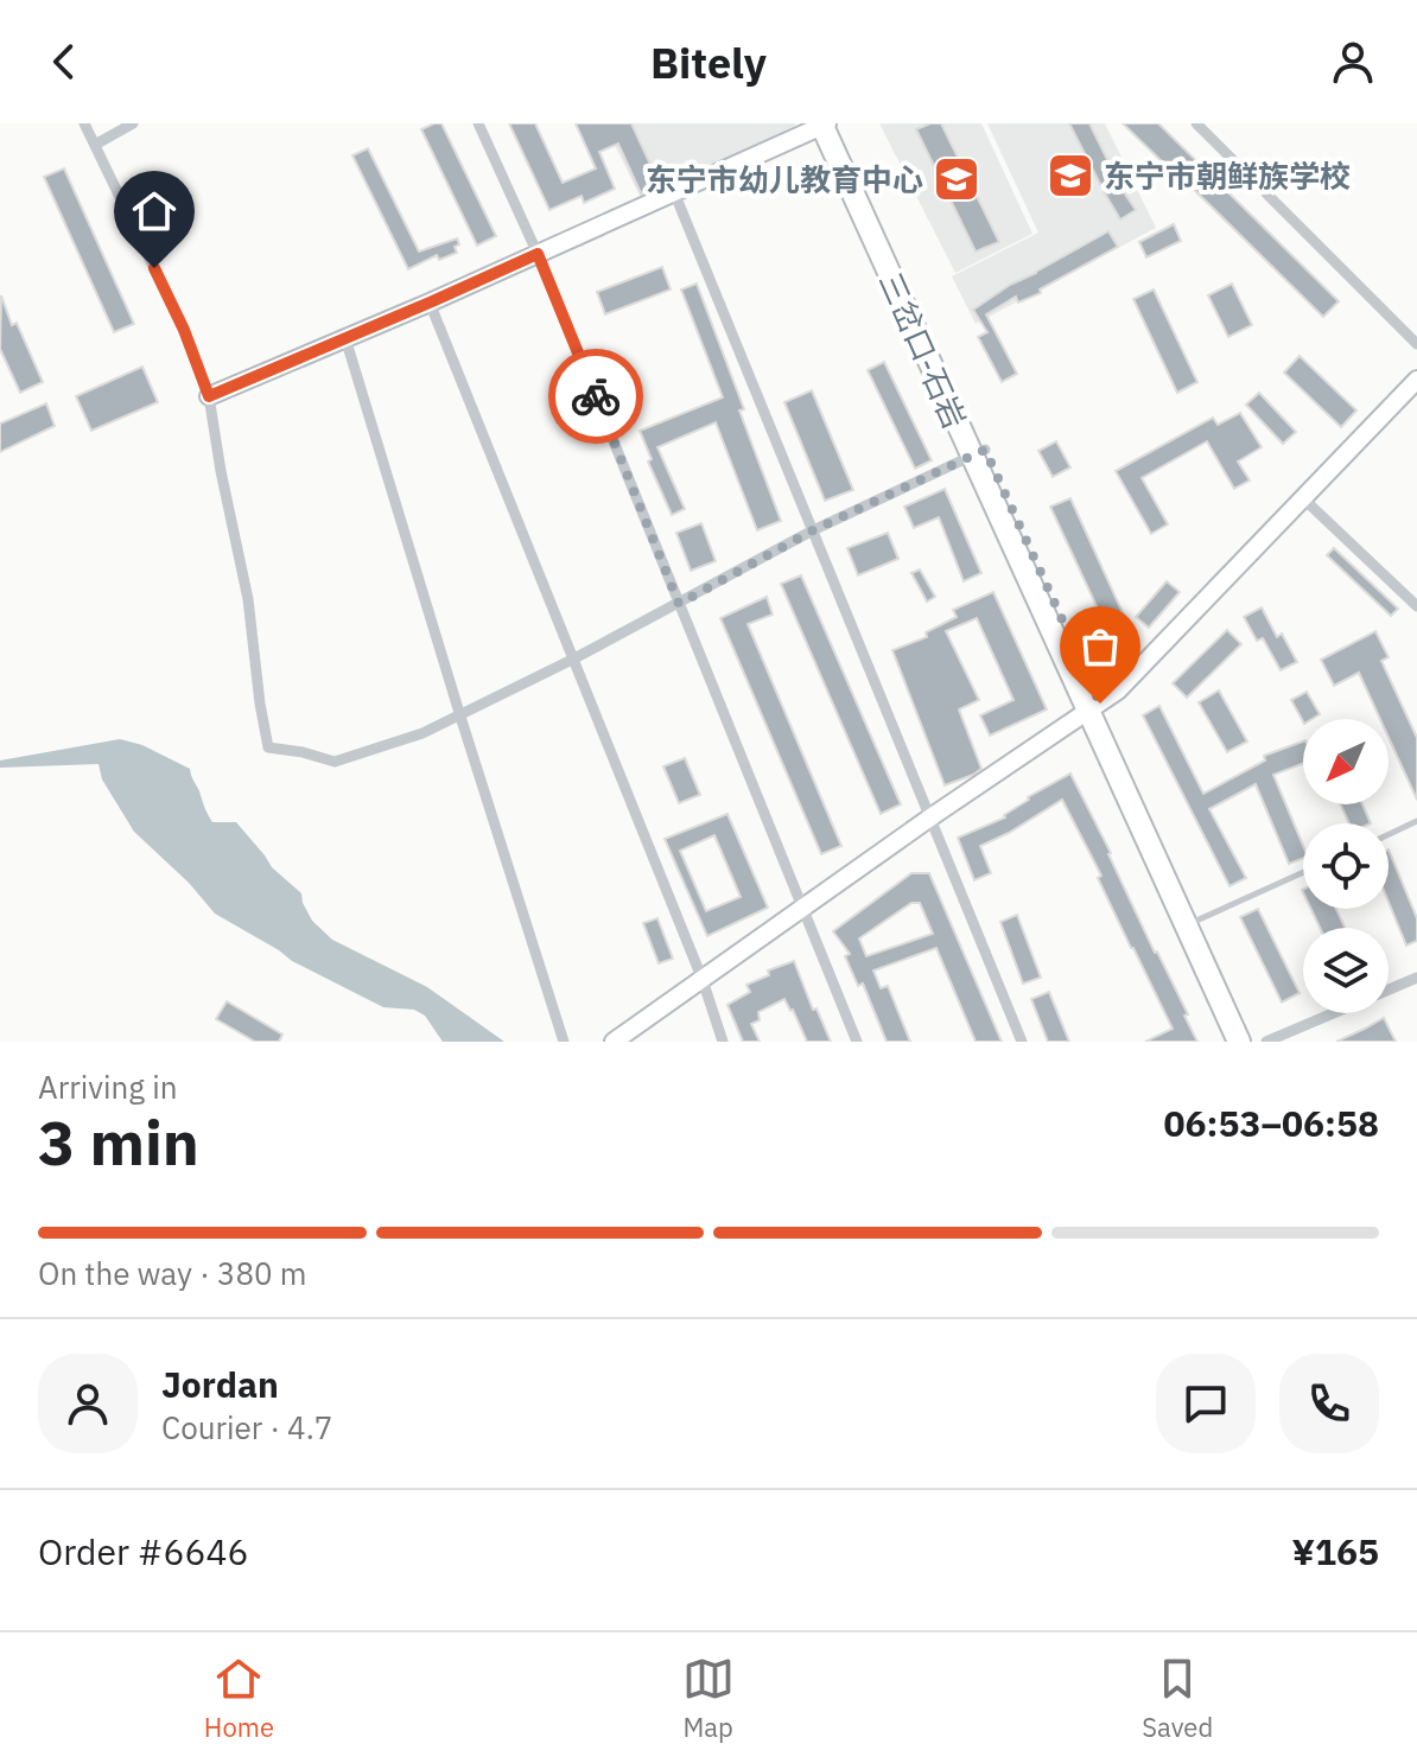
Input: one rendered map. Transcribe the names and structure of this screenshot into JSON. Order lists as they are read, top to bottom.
{
  "streets": {
    "highway": ["三岔口-石岩"]
  },
  "places": {
    "school or university": ["东宁市朝鲜族学校", "东宁市幼儿教育中心"]
  },
  "north": "bottom left",
  "page": {
    "header": "Bitely",
    "heading": ["3 min", "Arriving in", "06:53–06:58"],
    "panel": [
      "Jordan",
      "Courier · 4.7",
      "Order #6646",
      "¥165"
    ],
    "bar": "On the way · 380 m",
    "tabs": ["Home", "Map", "Saved"]
  }
}
